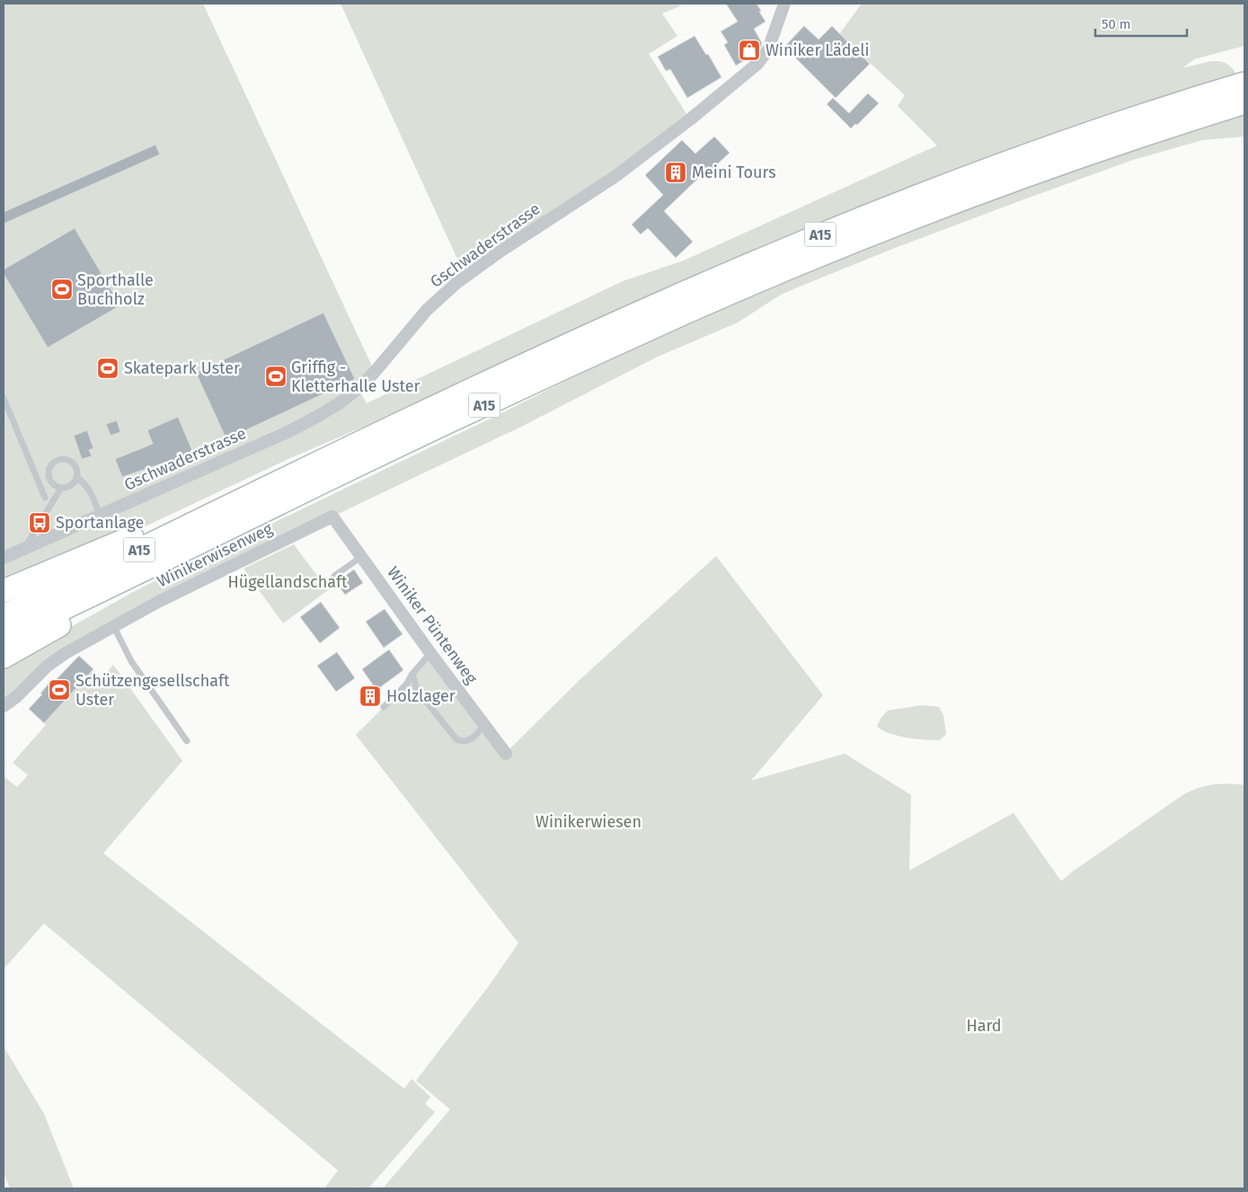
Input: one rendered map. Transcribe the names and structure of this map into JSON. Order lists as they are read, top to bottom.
{
  "streets": {
    "highway": ["A15"],
    "street": ["Gschwaderstrasse", "Winikerwisenweg", "Winiker Püntenweg"]
  },
  "crossings": [
    ["Winikerwisenweg", "Winiker Püntenweg"]
  ],
  "parks": ["Hügellandschaft", "Winikerwiesen", "Hard"],
  "places": {
    "shop": ["Winiker Lädeli"],
    "building": ["Meini Tours", "Holzlager"],
    "sports": [
      "Sporthalle Buchholz",
      "Skatepark Uster",
      "Griffig - Kletterhalle Uster",
      "Schützengesellschaft Uster"
    ],
    "bus stop": ["Sportanlage"]
  },
  "scale_bar": "50 m"
}
